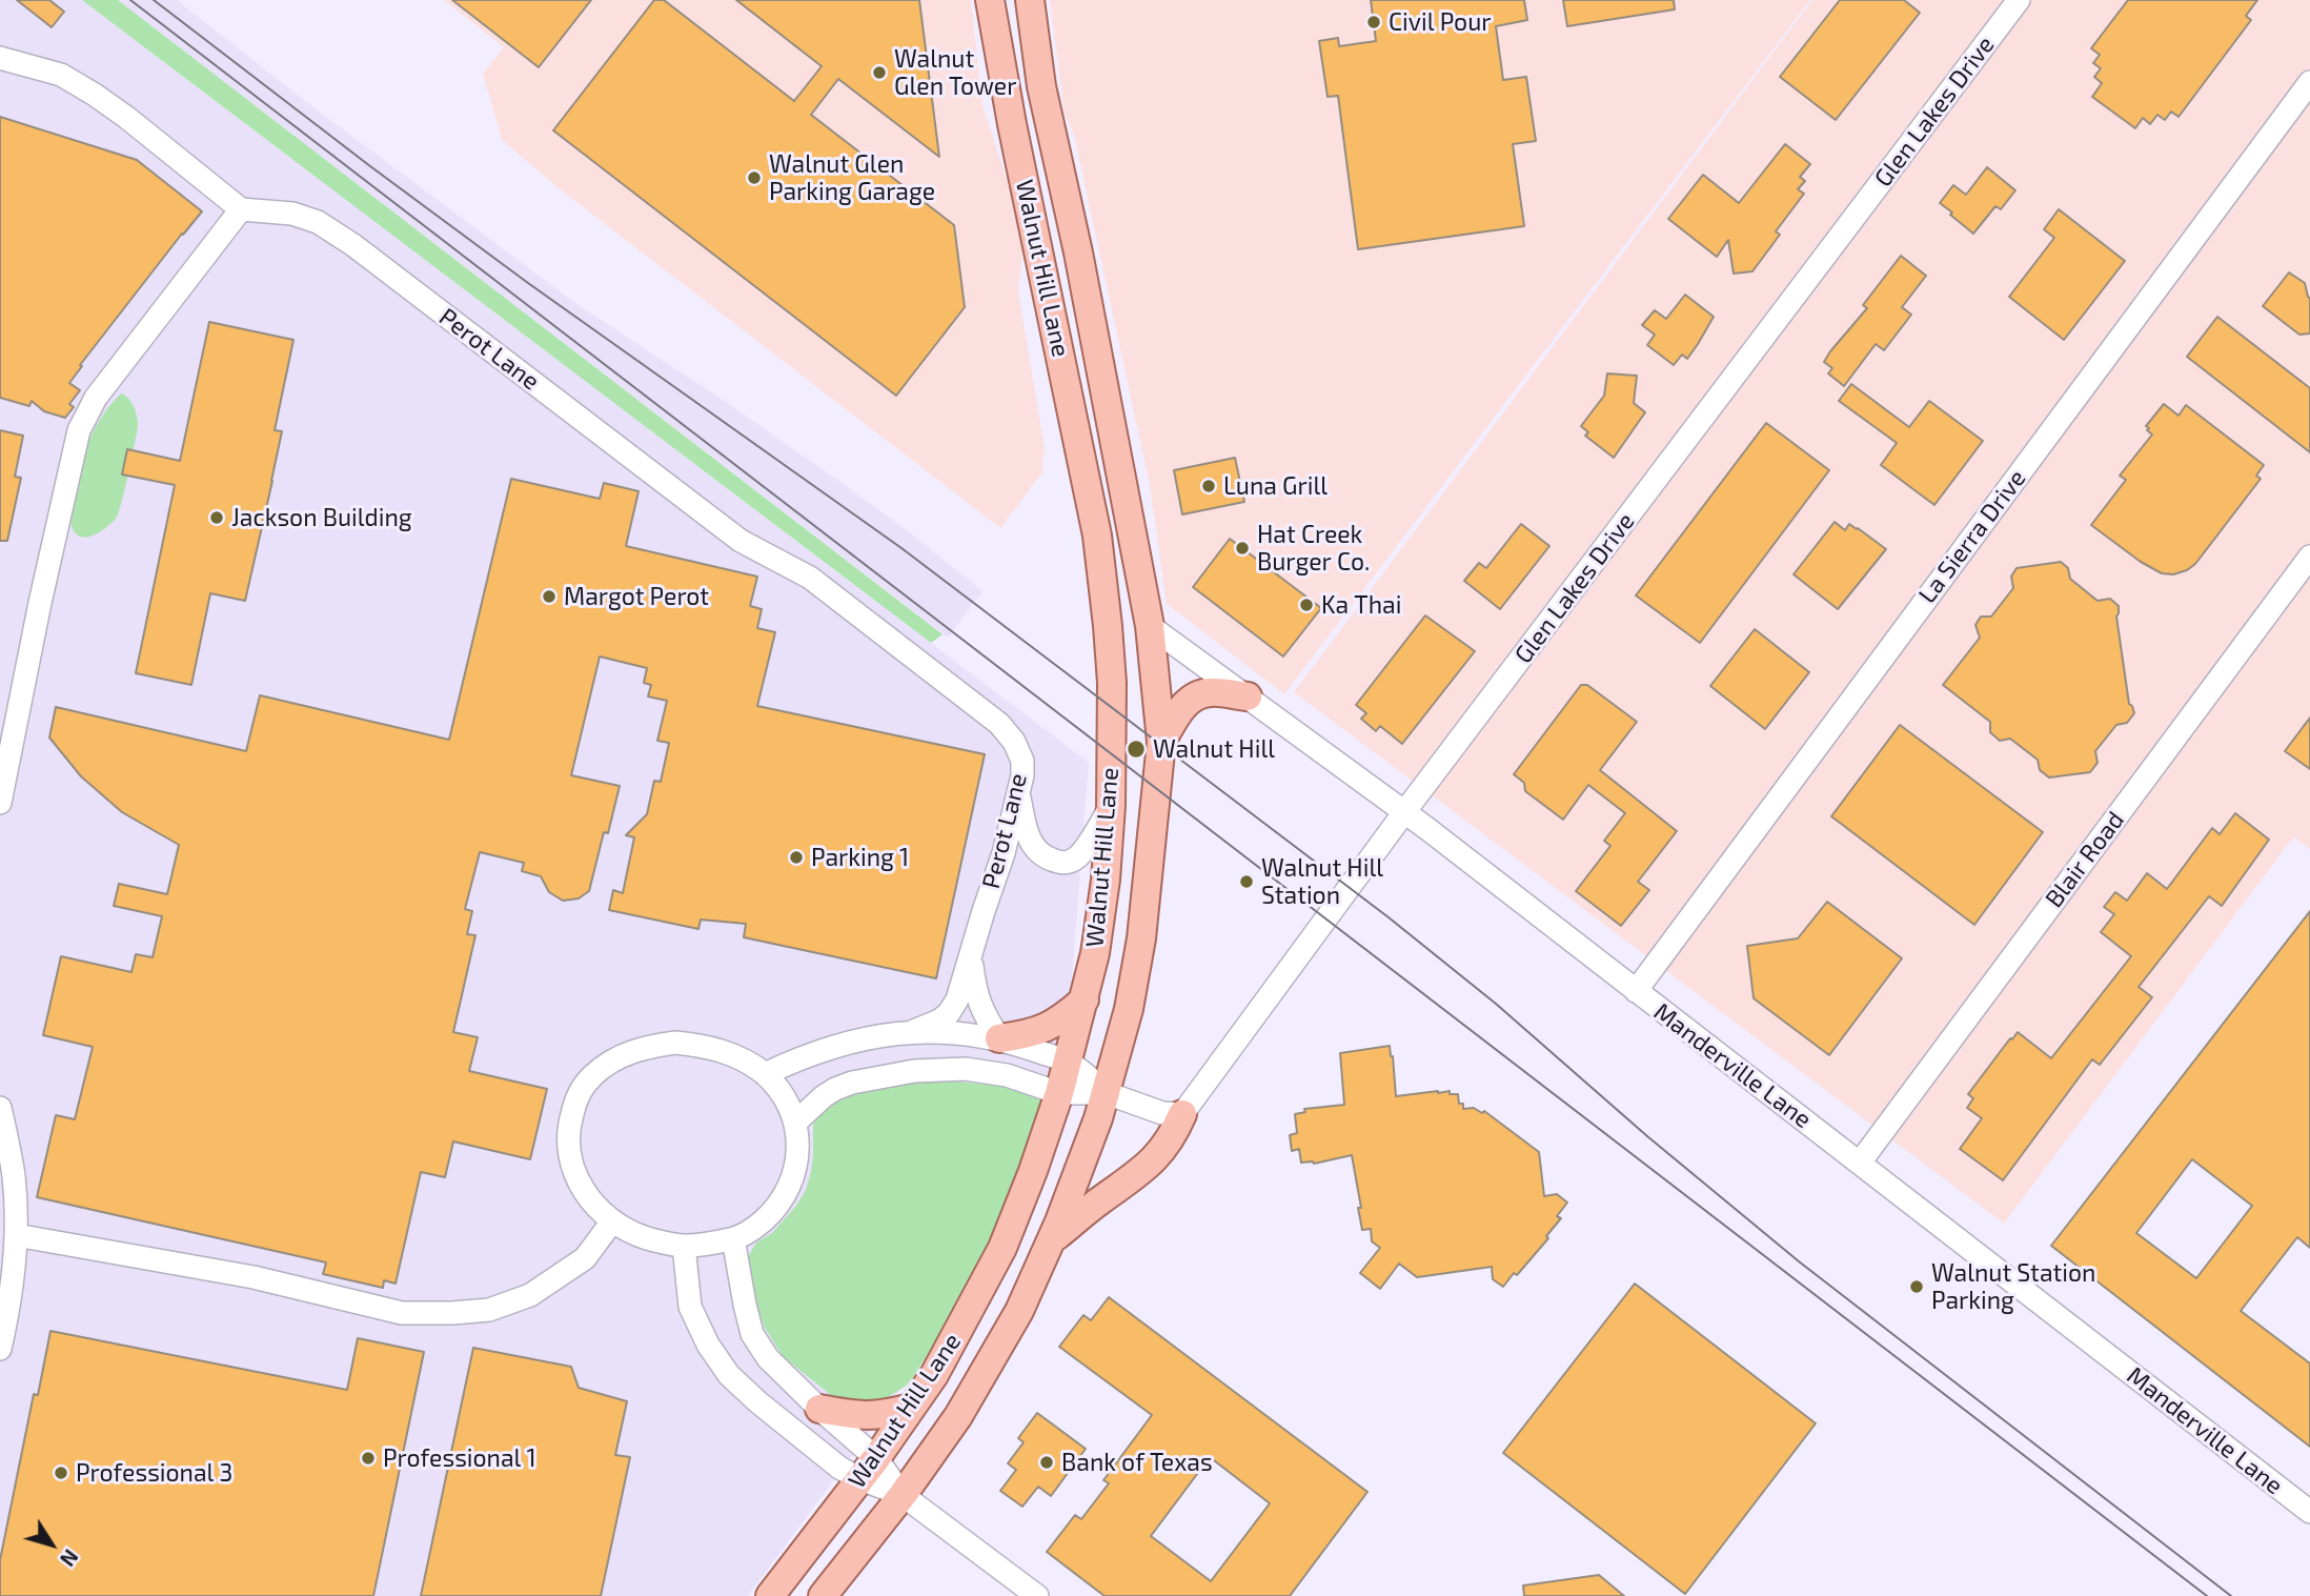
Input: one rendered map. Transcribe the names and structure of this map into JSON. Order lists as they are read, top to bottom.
{
  "streets": {
    "main road": ["Walnut Hill Lane"],
    "street": [
      "Glen Lakes Drive",
      "Perot Lane",
      "La Sierra Drive",
      "Blair Road",
      "Manderville Lane"
    ]
  },
  "crossings": [
    ["Glen Lakes Drive", "Manderville Lane"],
    ["Walnut Hill Lane", "Manderville Lane"],
    ["La Sierra Drive", "Manderville Lane"],
    ["Blair Road", "Manderville Lane"]
  ],
  "places": [
    "Civil Pour",
    "Walnut Glen Tower",
    "Walnut Glen Parking Garage",
    "Luna Grill",
    "Jackson Building",
    "Hat Creek Burger Co.",
    "Margot Perot",
    "Ka Thai",
    "Walnut Hill",
    "Parking 1",
    "Walnut Hill Station",
    "Walnut Station Parking",
    "Professional 1",
    "Bank of Texas",
    "Professional 3"
  ],
  "north": "bottom right"
}
